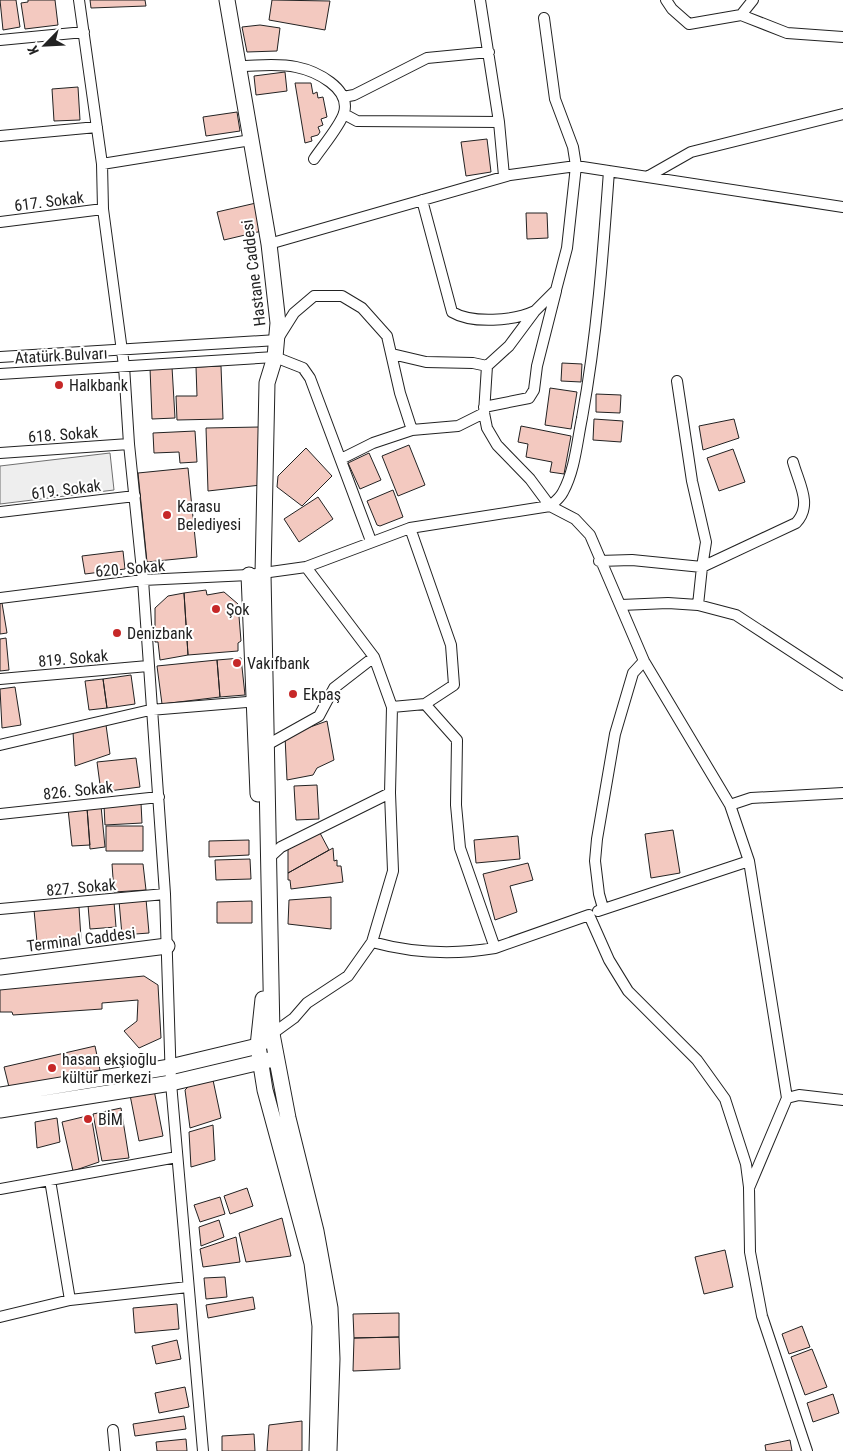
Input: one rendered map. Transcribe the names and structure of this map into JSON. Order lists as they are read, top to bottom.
{
  "streets": {
    "main road": ["Hastane Caddesi", "Terminal Caddesi"],
    "street": [
      "617. Sokak",
      "Atatürk Bulvarı",
      "618. Sokak",
      "619. Sokak",
      "620. Sokak",
      "819. Sokak",
      "826. Sokak",
      "827. Sokak"
    ]
  },
  "crossings": [
    ["Hastane Caddesi", "Atatürk Bulvarı"],
    ["Hastane Caddesi", "620. Sokak"]
  ],
  "places": [
    "Halkbank",
    "Karasu Belediyesi",
    "Şok",
    "Denizbank",
    "Vakıfbank",
    "Ekpaş",
    "hasan ekşioğlu kültür merkezi",
    "BİM"
  ],
  "north": "bottom left"
}
